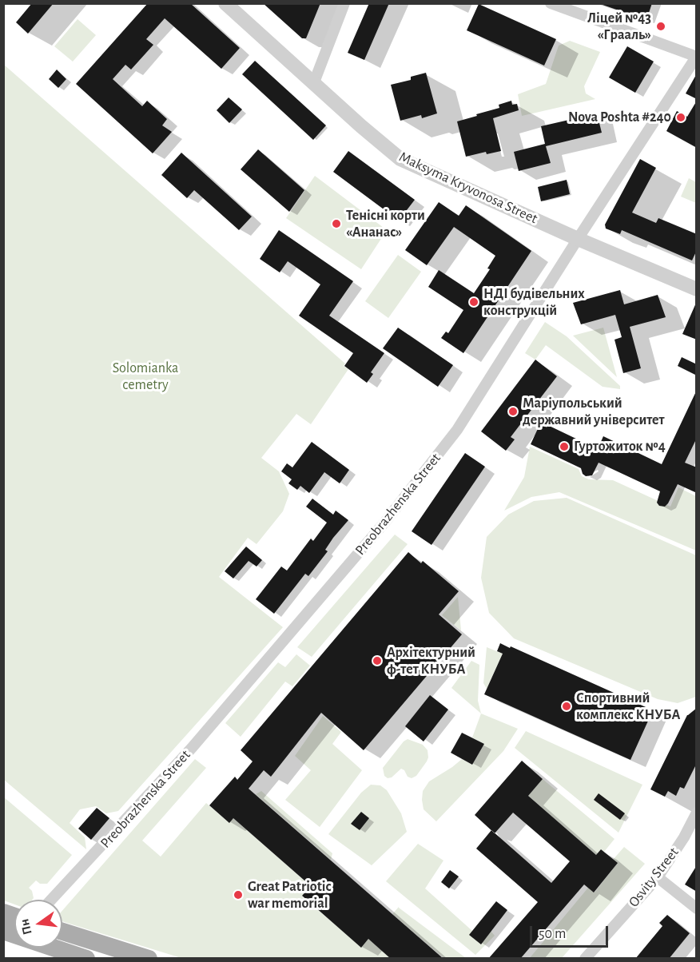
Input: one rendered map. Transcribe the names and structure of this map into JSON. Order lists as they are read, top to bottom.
{
  "streets": {
    "street": ["Maksyma Kryvonosa Street", "Preobrazhenska Street", "Osvity Street"]
  },
  "crossings": [
    ["Maksyma Kryvonosa Street", "Preobrazhenska Street"]
  ],
  "parks": ["Solomianka cemetry"],
  "places": [
    "Ліцей №43 «Грааль»",
    "Nova Poshta #240",
    "Тенісні корти «Ананас»",
    "НДІ будівельних конструкцій",
    "Маріупольський державний університет",
    "Гуртожиток №4",
    "Архітектурний ф-тет КНУБА",
    "Спортивний комплекс КНУБА",
    "Great Patriotic war memorial"
  ],
  "scale_bar": "50 m",
  "north": "left"
}
